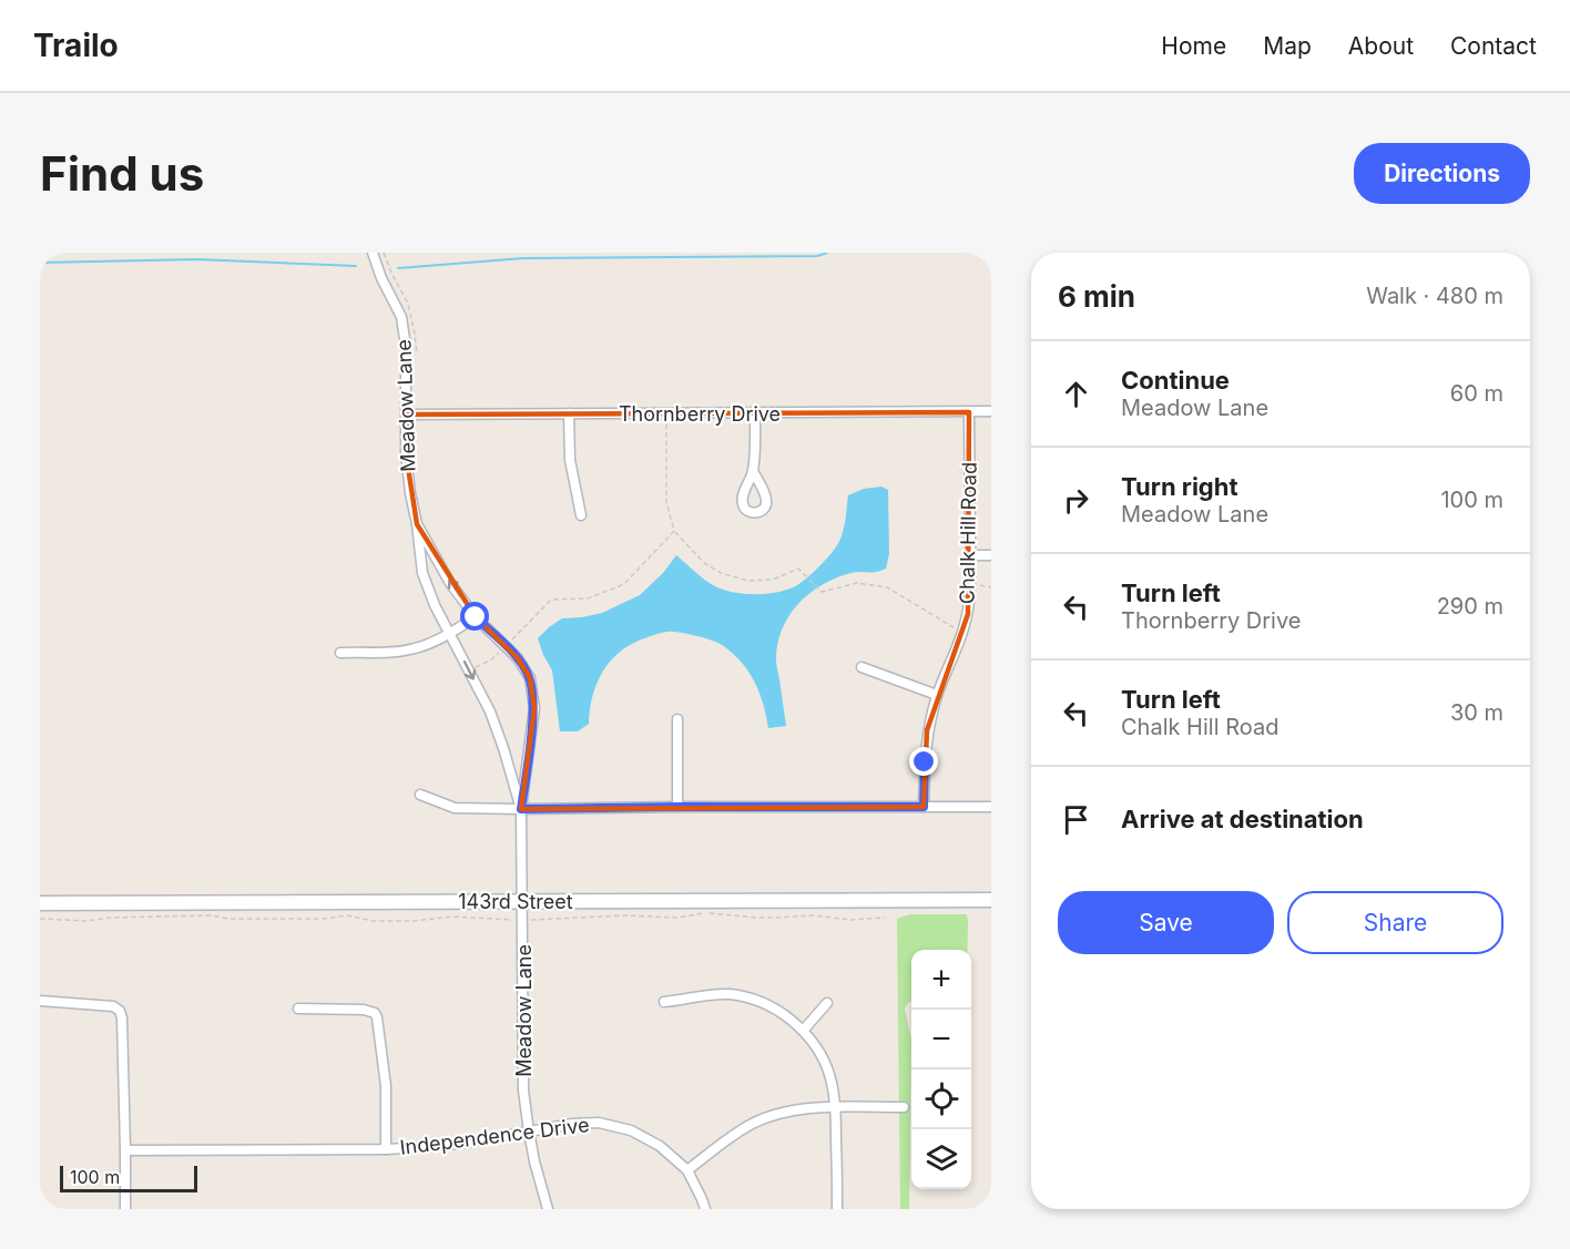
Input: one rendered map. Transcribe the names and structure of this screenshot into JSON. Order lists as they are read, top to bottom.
{
  "streets": {
    "street": [
      "Meadow Lane",
      "Thornberry Drive",
      "Chalk Hill Road",
      "143rd Street",
      "Independence Drive"
    ]
  },
  "crossings": [
    ["Meadow Lane", "Thornberry Drive"],
    ["Meadow Lane", "143rd Street"],
    ["Meadow Lane", "Independence Drive"],
    ["Thornberry Drive", "Chalk Hill Road"]
  ],
  "scale_bar": "100 m",
  "page": {
    "header": "Trailo",
    "nav": [
      "Home",
      "Map",
      "About",
      "Contact"
    ],
    "buttons": [
      "Directions",
      ["Save", "Share"]
    ],
    "title": "Find us",
    "heading": ["6 min", "Walk · 480 m"],
    "list": [
      ["Continue", "Meadow Lane", "60 m"],
      ["Turn right", "Meadow Lane", "100 m"],
      ["Turn left", "Thornberry Drive", "290 m"],
      ["Turn left", "Chalk Hill Road", "30 m"],
      "Arrive at destination"
    ],
    "map_buttons": ["+", "−"],
    "scale": "100 m"
  }
}
